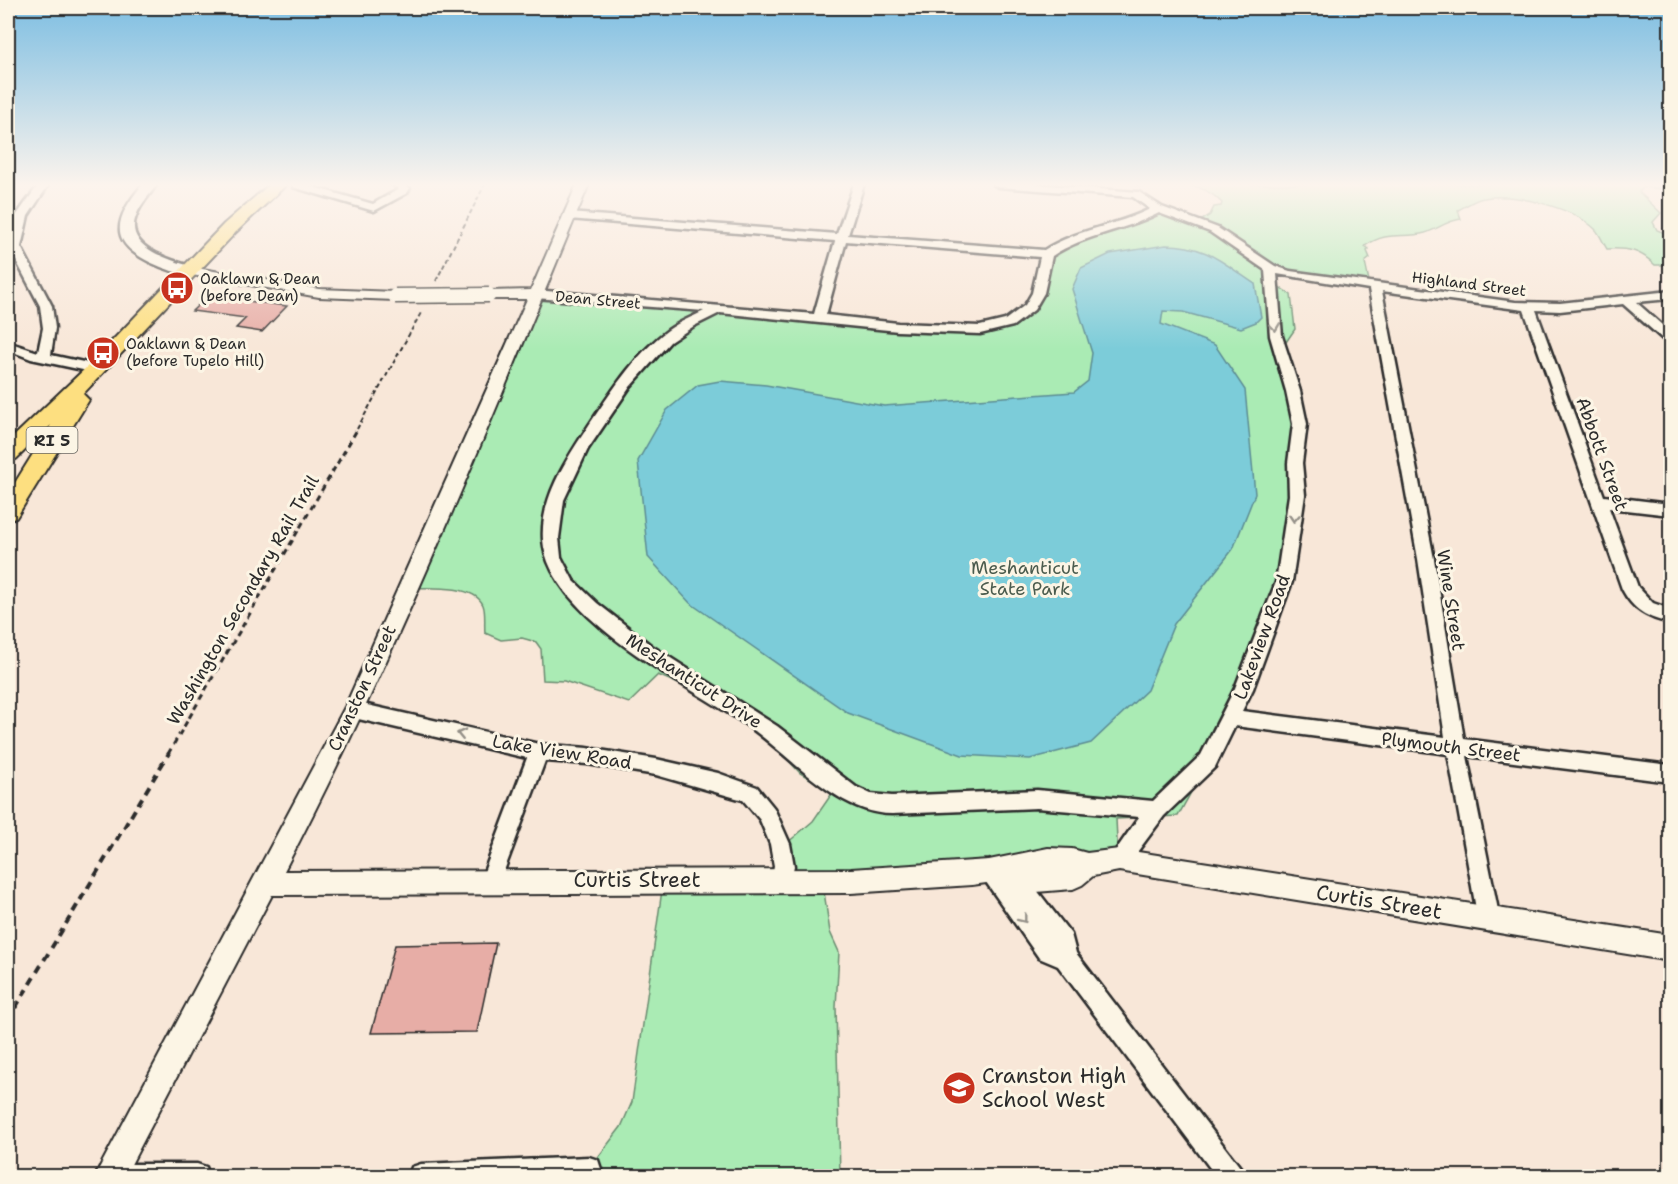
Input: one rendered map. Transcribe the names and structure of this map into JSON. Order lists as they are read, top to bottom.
{
  "streets": {
    "main road": ["RI 5"],
    "street": [
      "Highland Street",
      "Dean Street",
      "Abbott Street",
      "Wine Street",
      "Lakeview Road",
      "Meshanticut Drive",
      "Cranston Street",
      "Plymouth Street",
      "Lake View Road",
      "Curtis Street"
    ],
    "path": ["Washington Secondary Rail Trail"]
  },
  "crossings": [
    ["Highland Street", "Abbott Street"],
    ["Highland Street", "Wine Street"],
    ["Highland Street", "Lakeview Road"],
    ["Dean Street", "RI 5"],
    ["Dean Street", "Meshanticut Drive"],
    ["Dean Street", "Cranston Street"],
    ["Wine Street", "Plymouth Street"],
    ["Wine Street", "Curtis Street"],
    ["Lakeview Road", "Meshanticut Drive"],
    ["Lakeview Road", "Plymouth Street"],
    ["Lakeview Road", "Curtis Street"],
    ["Cranston Street", "Lake View Road"],
    ["Cranston Street", "Curtis Street"],
    ["Lake View Road", "Curtis Street"]
  ],
  "one_way": ["Lakeview Road", "Lake View Road"],
  "parks": ["Meshanticut State Park"],
  "places": {
    "bus stop": ["Oaklawn & Dean (before Dean)", "Oaklawn & Dean (before Tupelo Hill)"],
    "school or university": ["Cranston High School West"]
  }
}
